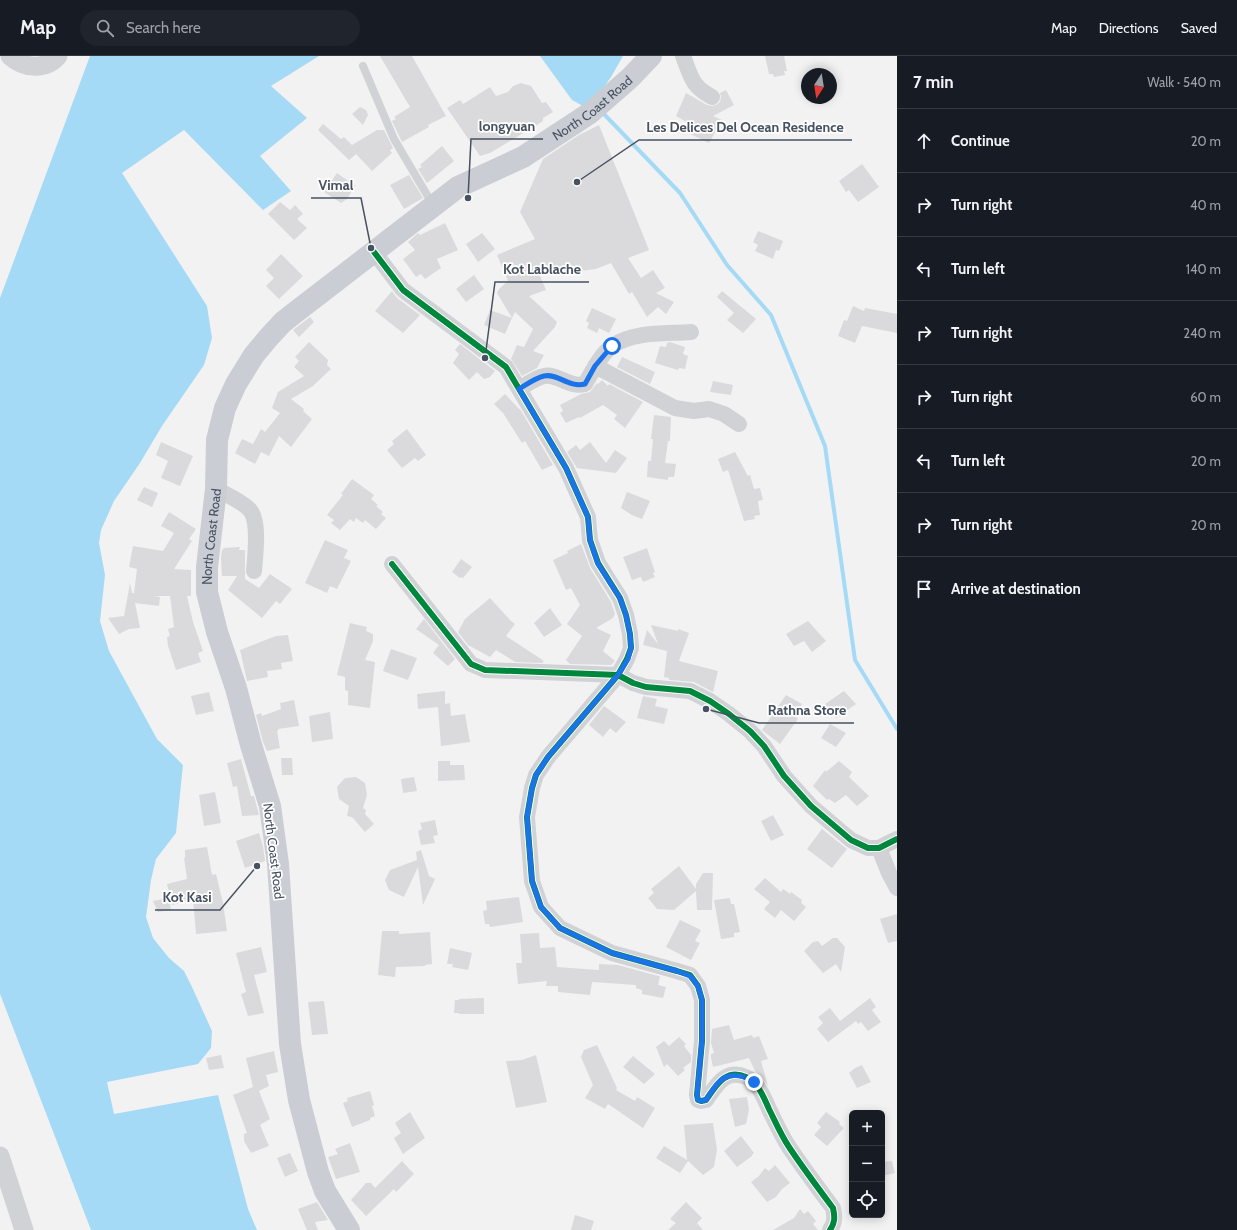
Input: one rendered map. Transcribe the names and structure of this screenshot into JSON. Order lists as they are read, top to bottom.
{
  "streets": {
    "main road": ["North Coast Road"]
  },
  "places": [
    "Les Delices Del Ocean Residence",
    "longyuan",
    "Vimal",
    "Kot Lablache",
    "Rathna Store",
    "Kot Kasi"
  ],
  "north": "bottom",
  "page": {
    "header": "Map",
    "search": "Search here",
    "nav": ["Map", "Directions", "Saved"],
    "heading": ["7 min", "Walk · 540 m"],
    "list": [
      ["Continue", "20 m"],
      ["Turn right", "40 m"],
      ["Turn left", "140 m"],
      ["Turn right", "240 m"],
      ["Turn right", "60 m"],
      ["Turn left", "20 m"],
      ["Turn right", "20 m"],
      "Arrive at destination"
    ],
    "map_buttons": ["+", "−"]
  }
}
